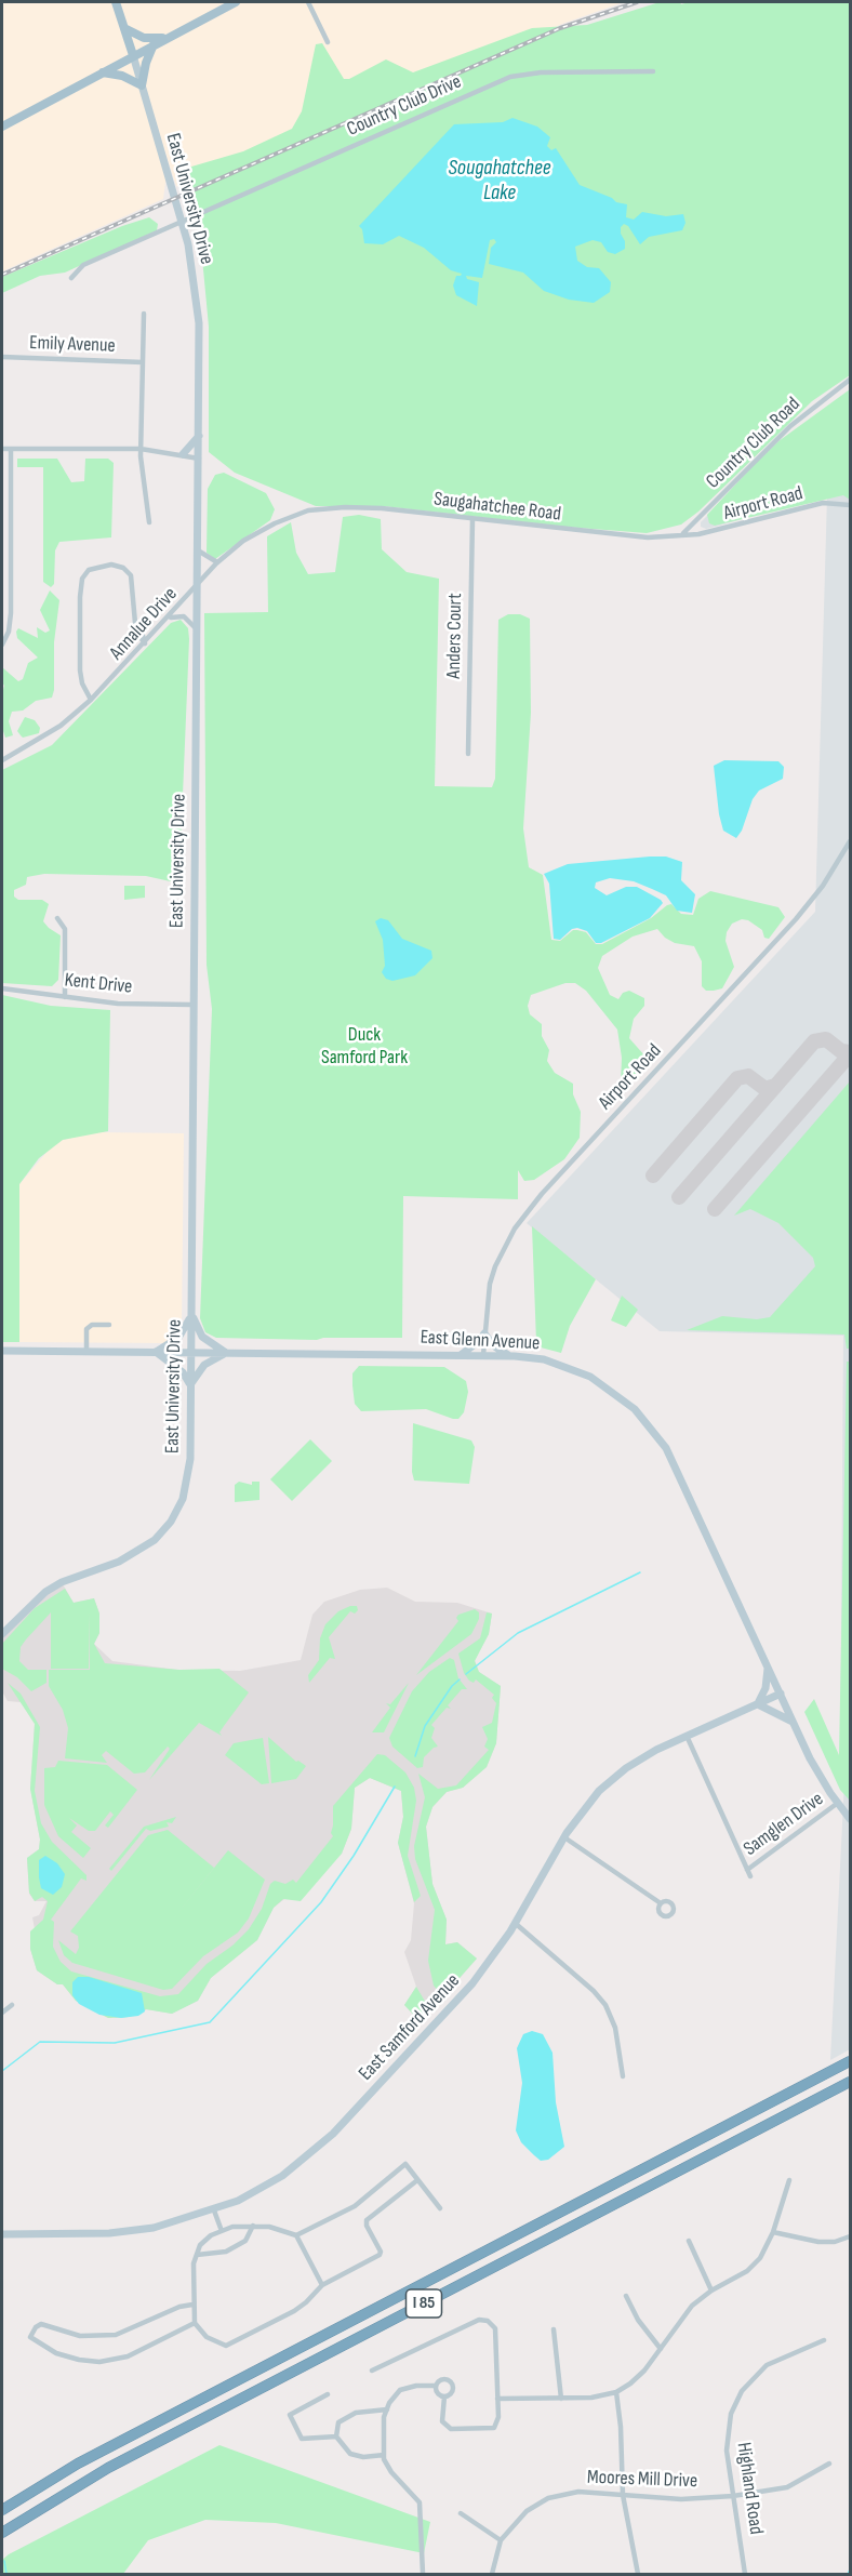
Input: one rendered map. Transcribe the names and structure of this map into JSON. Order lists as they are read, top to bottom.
{
  "streets": {
    "highway": ["I 85"],
    "main road": ["East University Drive", "East Glenn Avenue", "East Samford Avenue"],
    "street": [
      "Country Club Drive",
      "Emily Avenue",
      "Country Club Road",
      "Airport Road",
      "Saugahatchee Road",
      "Annalue Drive",
      "Anders Court",
      "Kent Drive",
      "Samglen Drive",
      "Moores Mill Drive",
      "Highland Road"
    ]
  },
  "crossings": [
    ["Country Club Drive", "East University Drive"],
    ["East University Drive", "Annalue Drive"],
    ["East University Drive", "Kent Drive"],
    ["East University Drive", "East Glenn Avenue"],
    ["Country Club Road", "Airport Road"],
    ["Country Club Road", "Saugahatchee Road"],
    ["Airport Road", "Saugahatchee Road"],
    ["Airport Road", "East Glenn Avenue"],
    ["Saugahatchee Road", "Annalue Drive"],
    ["Saugahatchee Road", "Anders Court"],
    ["East Glenn Avenue", "Samglen Drive"],
    ["East Glenn Avenue", "East Samford Avenue"],
    ["Moores Mill Drive", "Highland Road"]
  ],
  "water": ["Sougahatchee Lake"],
  "parks": ["Duck Samford Park"]
}
